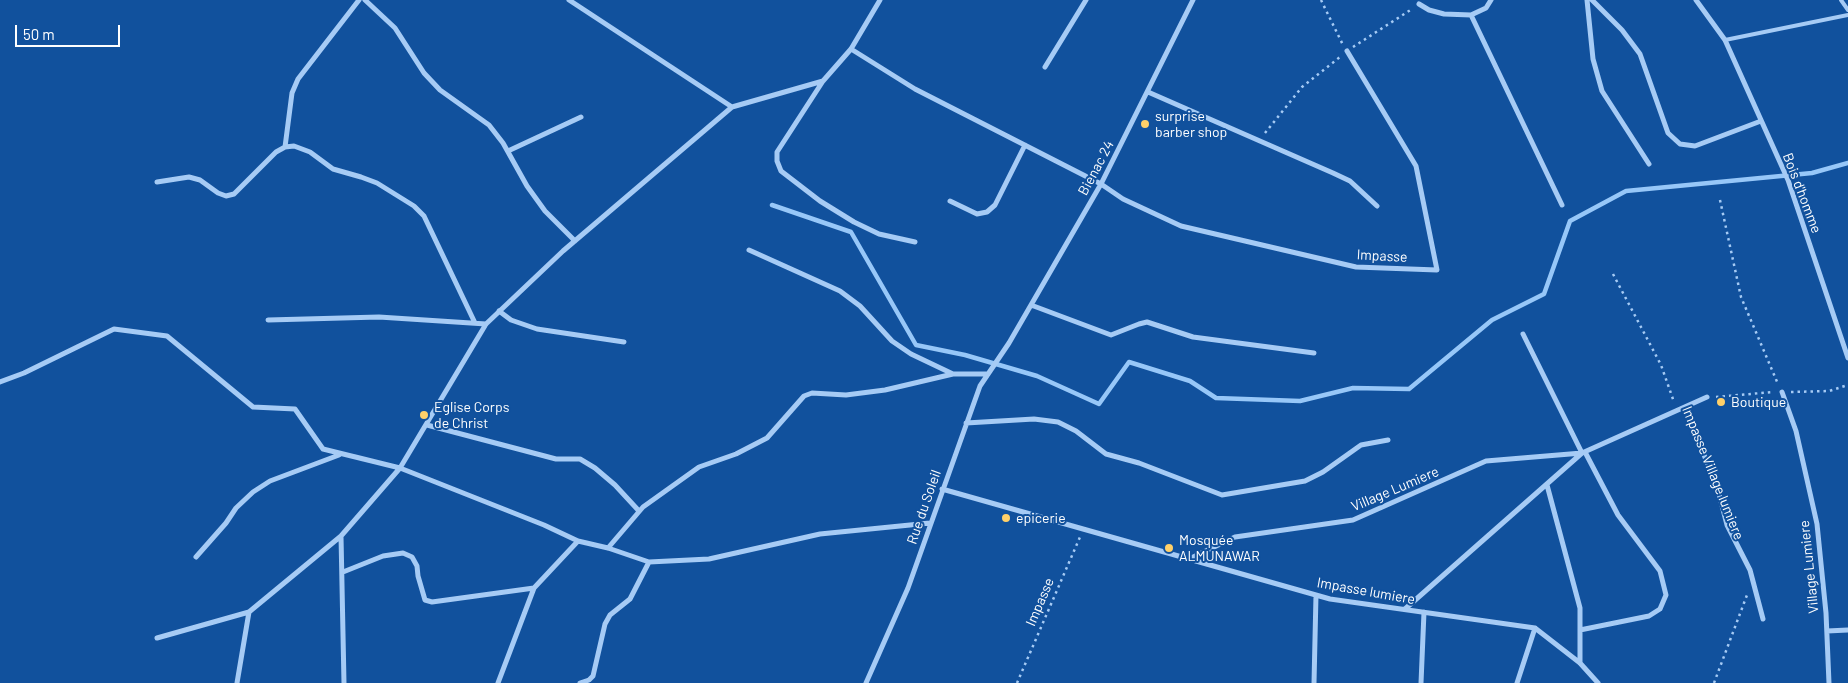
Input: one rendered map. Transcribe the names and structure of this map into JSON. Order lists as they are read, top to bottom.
{
  "streets": {
    "street": [
      "Bienac 24",
      "Bois d'homme",
      "Impasse",
      "Village Lumiere",
      "Rue du Soleil",
      "Impasse lumiere"
    ],
    "path": ["Impasse Village lumiere"]
  },
  "crossings": [
    ["Bienac 24", "Impasse"],
    ["Bienac 24", "Rue du Soleil"],
    ["Impasse", "Impasse lumiere"],
    ["Impasse Village lumiere", "Village Lumiere"],
    ["Village Lumiere", "Impasse lumiere"],
    ["Rue du Soleil", "Impasse lumiere"]
  ],
  "places": [
    "surprise barber shop",
    "Boutique",
    "Eglise Corps de Christ",
    "epicerie",
    "Mosquée ALMUNAWAR"
  ],
  "scale_bar": "50 m"
}
